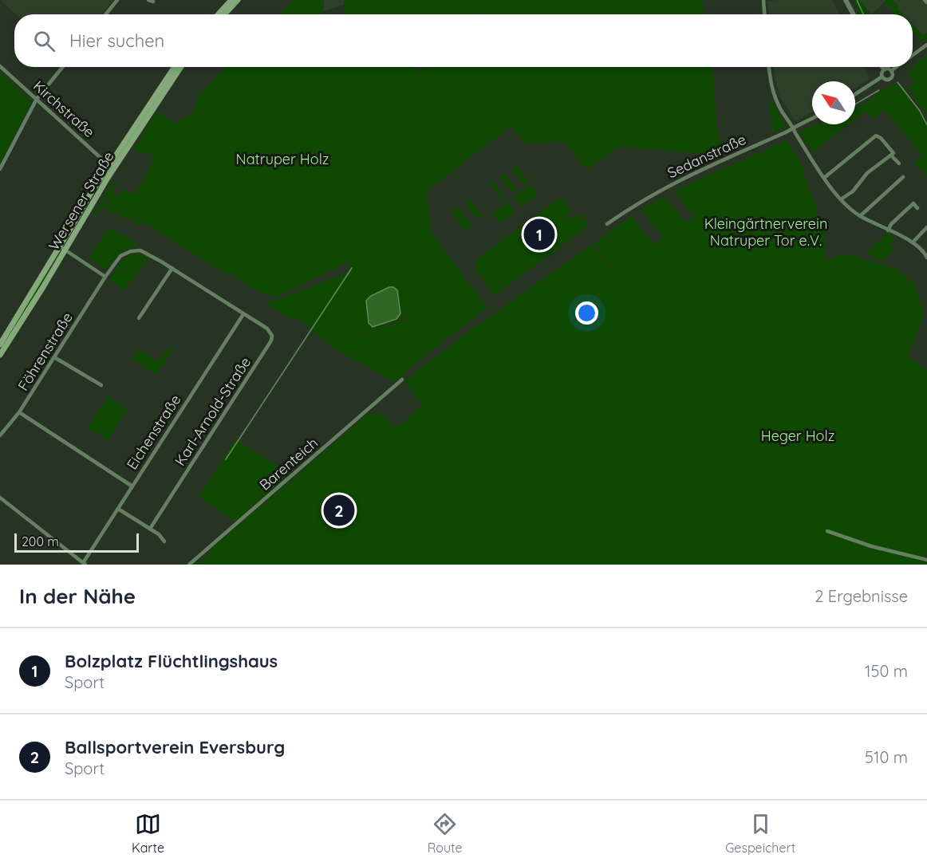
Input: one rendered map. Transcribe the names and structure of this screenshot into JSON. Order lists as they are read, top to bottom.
{
  "streets": {
    "main road": ["Wersener Straße"],
    "street": [
      "Kirchstraße",
      "Sedanstraße",
      "Föhrenstraße",
      "Karl-Arnold-Straße",
      "Eichenstraße",
      "Barenteich"
    ]
  },
  "crossings": [
    ["Kirchstraße", "Wersener Straße"],
    ["Föhrenstraße", "Karl-Arnold-Straße"],
    ["Föhrenstraße", "Eichenstraße"],
    ["Karl-Arnold-Straße", "Eichenstraße"]
  ],
  "parks": ["Natruper Holz", "Kleingärtnerverein Natruper Tor e.V.", "Heger Holz"],
  "scale_bar": "200 m",
  "north": "top left",
  "page": {
    "search": "Hier suchen",
    "pins": ["1", "2"],
    "scale": "200 m",
    "heading": ["In der Nähe", "2 Ergebnisse"],
    "list": [
      {
        "mark": "1",
        "name": "Bolzplatz Flüchtlingshaus",
        "note": "Sport",
        "value": "150 m"
      },
      {
        "mark": "2",
        "name": "Ballsportverein Eversburg",
        "note": "Sport",
        "value": "510 m"
      }
    ],
    "nav": ["Karte", "Route", "Gespeichert"]
  }
}
